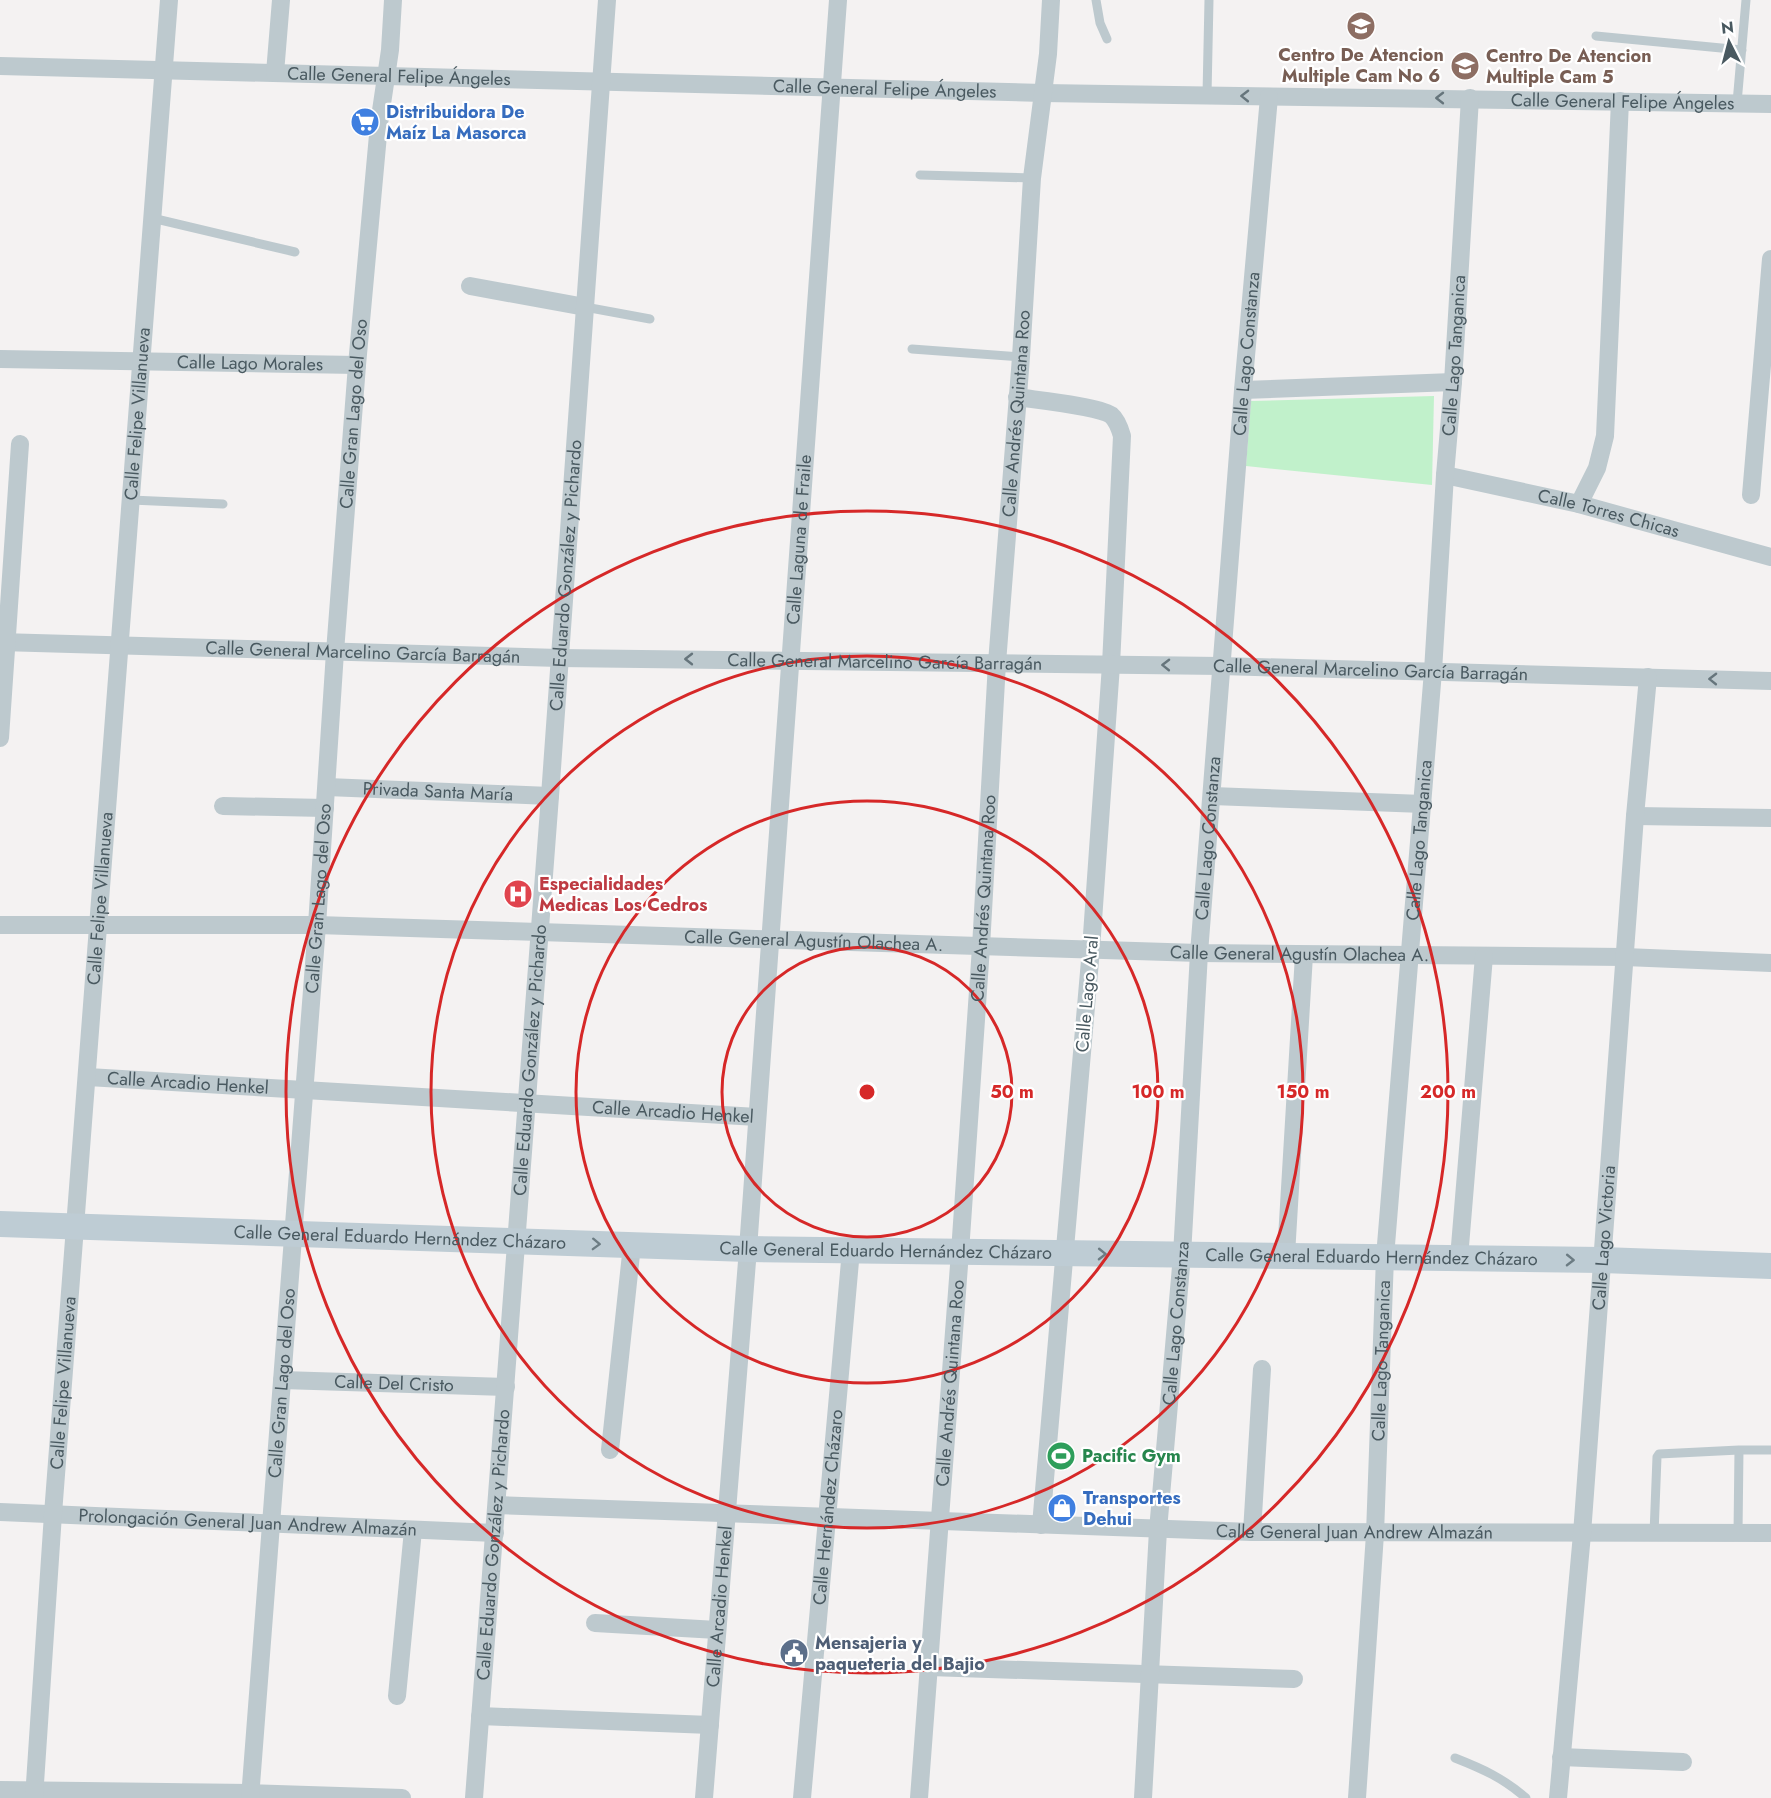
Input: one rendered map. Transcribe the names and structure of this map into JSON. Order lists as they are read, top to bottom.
{
  "streets": {
    "main road": ["Calle General Eduardo Hernández Cházaro"],
    "street": [
      "Calle General Felipe Ángeles",
      "Calle Lago Constanza",
      "Calle Lago Tanganica",
      "Calle Lago Morales",
      "Calle Felipe Villanueva",
      "Calle Gran Lago del Oso",
      "Calle Andrés Quintana Roo",
      "Calle Torres Chicas",
      "Calle Laguna de Fraile",
      "Calle Eduardo González y Pichardo",
      "Calle General Marcelino García Barragán",
      "Privada Santa María",
      "Calle General Agustín Olachea A.",
      "Calle Lago Aral",
      "Calle Arcadio Henkel",
      "Calle Lago Victoria",
      "Calle Del Cristo",
      "Calle Hernández Cházaro",
      "Prolongación General Juan Andrew Almazán",
      "Calle General Juan Andrew Almazán"
    ]
  },
  "crossings": [
    ["Calle General Felipe Ángeles", "Calle Lago Constanza"],
    ["Calle General Felipe Ángeles", "Calle Lago Tanganica"],
    ["Calle General Felipe Ángeles", "Calle Felipe Villanueva"],
    ["Calle General Felipe Ángeles", "Calle Gran Lago del Oso"],
    ["Calle General Felipe Ángeles", "Calle Andrés Quintana Roo"],
    ["Calle General Felipe Ángeles", "Calle Laguna de Fraile"],
    ["Calle General Felipe Ángeles", "Calle Eduardo González y Pichardo"],
    ["Calle Lago Constanza", "Calle General Marcelino García Barragán"],
    ["Calle Lago Constanza", "Calle General Agustín Olachea A."],
    ["Calle Lago Constanza", "Calle General Eduardo Hernández Cházaro"],
    ["Calle Lago Constanza", "Calle General Juan Andrew Almazán"],
    ["Calle Lago Tanganica", "Calle Torres Chicas"],
    ["Calle Lago Tanganica", "Calle General Marcelino García Barragán"],
    ["Calle Lago Tanganica", "Calle General Agustín Olachea A."],
    ["Calle Lago Tanganica", "Calle General Eduardo Hernández Cházaro"],
    ["Calle Lago Tanganica", "Calle General Juan Andrew Almazán"],
    ["Calle Lago Morales", "Calle Felipe Villanueva"],
    ["Calle Lago Morales", "Calle Gran Lago del Oso"],
    ["Calle Felipe Villanueva", "Calle General Marcelino García Barragán"],
    ["Calle Felipe Villanueva", "Calle General Agustín Olachea A."],
    ["Calle Felipe Villanueva", "Calle Arcadio Henkel"],
    ["Calle Felipe Villanueva", "Calle General Eduardo Hernández Cházaro"],
    ["Calle Felipe Villanueva", "Prolongación General Juan Andrew Almazán"],
    ["Calle Gran Lago del Oso", "Calle General Marcelino García Barragán"],
    ["Calle Gran Lago del Oso", "Privada Santa María"],
    ["Calle Gran Lago del Oso", "Calle General Agustín Olachea A."],
    ["Calle Gran Lago del Oso", "Calle Arcadio Henkel"],
    ["Calle Gran Lago del Oso", "Calle General Eduardo Hernández Cházaro"],
    ["Calle Gran Lago del Oso", "Calle Del Cristo"],
    ["Calle Gran Lago del Oso", "Prolongación General Juan Andrew Almazán"],
    ["Calle Andrés Quintana Roo", "Calle General Marcelino García Barragán"],
    ["Calle Andrés Quintana Roo", "Calle General Agustín Olachea A."],
    ["Calle Andrés Quintana Roo", "Calle Lago Aral"],
    ["Calle Andrés Quintana Roo", "Calle General Eduardo Hernández Cházaro"],
    ["Calle Andrés Quintana Roo", "Calle General Juan Andrew Almazán"],
    ["Calle Laguna de Fraile", "Calle General Marcelino García Barragán"],
    ["Calle Laguna de Fraile", "Calle General Agustín Olachea A."],
    ["Calle Laguna de Fraile", "Calle Arcadio Henkel"],
    ["Calle Eduardo González y Pichardo", "Calle General Marcelino García Barragán"],
    ["Calle Eduardo González y Pichardo", "Privada Santa María"],
    ["Calle Eduardo González y Pichardo", "Calle General Agustín Olachea A."],
    ["Calle Eduardo González y Pichardo", "Calle Arcadio Henkel"],
    ["Calle Eduardo González y Pichardo", "Calle General Eduardo Hernández Cházaro"],
    ["Calle Eduardo González y Pichardo", "Calle Del Cristo"],
    ["Calle Eduardo González y Pichardo", "Prolongación General Juan Andrew Almazán"],
    ["Calle General Marcelino García Barragán", "Calle Lago Aral"],
    ["Calle General Marcelino García Barragán", "Calle Lago Victoria"],
    ["Calle General Agustín Olachea A.", "Calle Lago Aral"],
    ["Calle General Agustín Olachea A.", "Calle Lago Victoria"],
    ["Calle Lago Aral", "Calle General Eduardo Hernández Cházaro"],
    ["Calle Lago Aral", "Calle General Juan Andrew Almazán"],
    ["Calle Arcadio Henkel", "Calle General Eduardo Hernández Cházaro"],
    ["Calle General Eduardo Hernández Cházaro", "Calle Lago Victoria"],
    ["Calle General Eduardo Hernández Cházaro", "Calle Hernández Cházaro"],
    ["Calle Lago Victoria", "Calle General Juan Andrew Almazán"]
  ],
  "places": {
    "school or university": ["Centro De Atencion Multiple Cam No 6", "Centro De Atencion Multiple Cam 5"],
    "supermarket": ["Distribuidora De Maíz La Masorca"],
    "hospital": ["Especialidades Medicas Los Cedros"],
    "sports": ["Pacific Gym"],
    "shop": ["Transportes Dehui"],
    "public building": ["Mensajeria y paqueteria del Bajio"]
  },
  "north": "top",
  "rings": [
    "50 m",
    "100 m",
    "150 m",
    "200 m"
  ]
}
